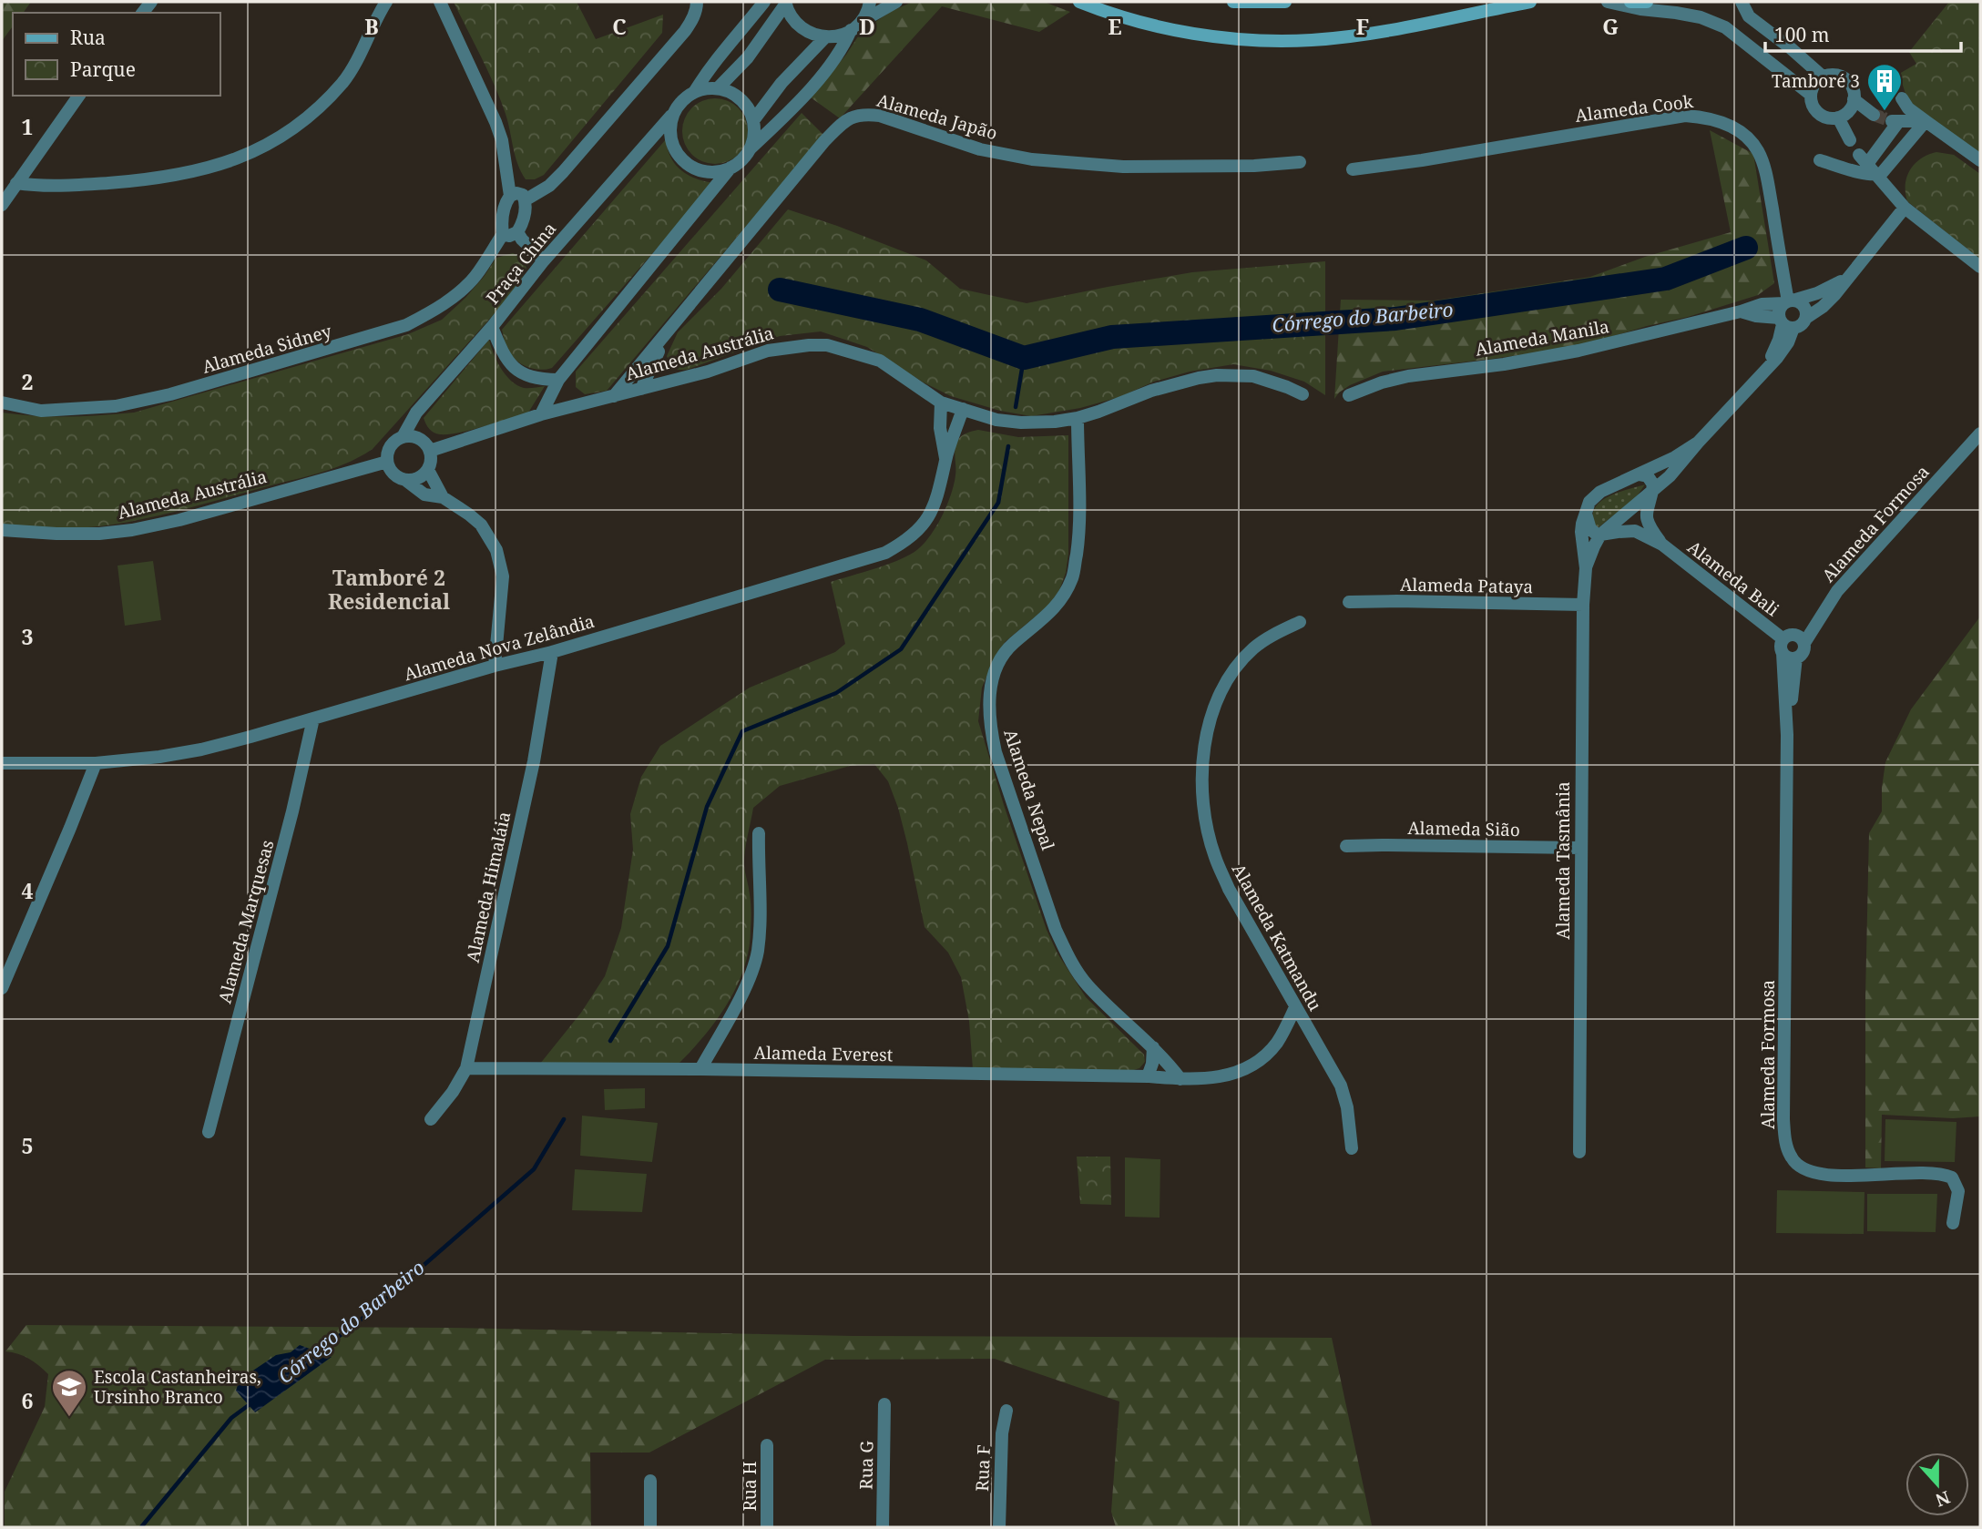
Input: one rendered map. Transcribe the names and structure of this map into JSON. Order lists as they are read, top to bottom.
{
  "streets": {
    "street": [
      "Alameda Cook",
      "Alameda Japão",
      "Praça China",
      "Alameda Manila",
      "Alameda Sidney",
      "Alameda Austrália",
      "Alameda Formosa",
      "Alameda Bali",
      "Alameda Pataya",
      "Alameda Nova Zelândia",
      "Alameda Nepal",
      "Alameda Sião",
      "Alameda Tasmânia",
      "Alameda Himaláia",
      "Alameda Marquesas",
      "Alameda Katmandu",
      "Alameda Everest",
      "Rua G",
      "Rua F",
      "Rua H"
    ]
  },
  "crossings": [
    ["Alameda Cook", "Alameda Manila"],
    ["Alameda Cook", "Alameda Tasmânia"],
    ["Alameda Japão", "Alameda Austrália"],
    ["Praça China", "Alameda Austrália"],
    ["Alameda Manila", "Alameda Tasmânia"],
    ["Alameda Austrália", "Alameda Nova Zelândia"],
    ["Alameda Austrália", "Alameda Nepal"],
    ["Alameda Formosa", "Alameda Bali"],
    ["Alameda Pataya", "Alameda Tasmânia"],
    ["Alameda Nova Zelândia", "Alameda Himaláia"],
    ["Alameda Nova Zelândia", "Alameda Marquesas"],
    ["Alameda Nepal", "Alameda Everest"],
    ["Alameda Sião", "Alameda Tasmânia"],
    ["Alameda Himaláia", "Alameda Everest"],
    ["Alameda Katmandu", "Alameda Everest"]
  ],
  "districts": ["Tamboré 2 Residencial"],
  "water": ["Córrego do Barbeiro"],
  "places": {
    "building": ["Tamboré 3"],
    "school or university": ["Escola Castanheiras, Ursinho Branco"]
  },
  "legend": ["Rua", "Parque"],
  "scale_bar": "100 m",
  "north": "bottom",
  "grid": {
    "columns": [
      "B",
      "C",
      "D",
      "E",
      "F",
      "G"
    ],
    "rows": [
      "1",
      "2",
      "3",
      "4",
      "5",
      "6"
    ]
  }
}
